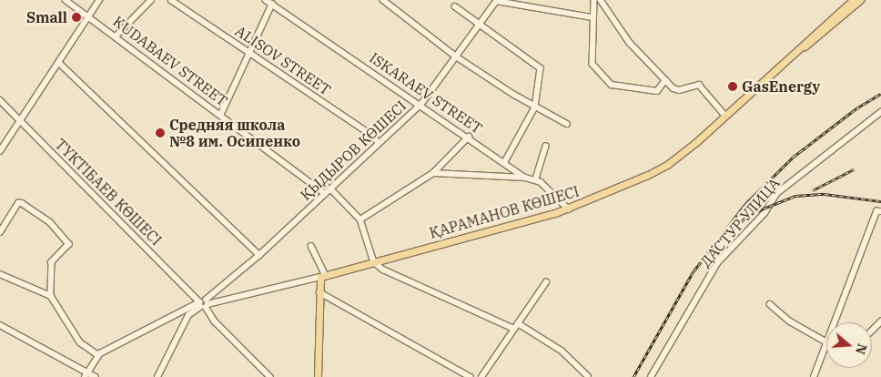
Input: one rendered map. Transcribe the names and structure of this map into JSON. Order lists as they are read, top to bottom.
{
  "streets": {
    "main road": ["ҚАРАМАНОВ КӨШЕСІ"],
    "street": [
      "ALISOV STREET",
      "KUDABAEV STREET",
      "ISKARAEV STREET",
      "ҚЫДЫРОВ КӨШЕСІ",
      "ТҮКТІБАЕВ КӨШЕСІ",
      "ДАСТУР УЛИЦА"
    ]
  },
  "crossings": [
    ["ALISOV STREET", "ҚЫДЫРОВ КӨШЕСІ"],
    ["KUDABAEV STREET", "ҚЫДЫРОВ КӨШЕСІ"],
    ["ISKARAEV STREET", "ҚЫДЫРОВ КӨШЕСІ"],
    ["ISKARAEV STREET", "ҚАРАМАНОВ КӨШЕСІ"],
    ["ҚЫДЫРОВ КӨШЕСІ", "ТҮКТІБАЕВ КӨШЕСІ"],
    ["ҚЫДЫРОВ КӨШЕСІ", "ҚАРАМАНОВ КӨШЕСІ"],
    ["ТҮКТІБАЕВ КӨШЕСІ", "ҚАРАМАНОВ КӨШЕСІ"]
  ],
  "places": ["Small", "GasEnergy", "Средняя школа №8 им. Осипенко"],
  "north": "right"
}
